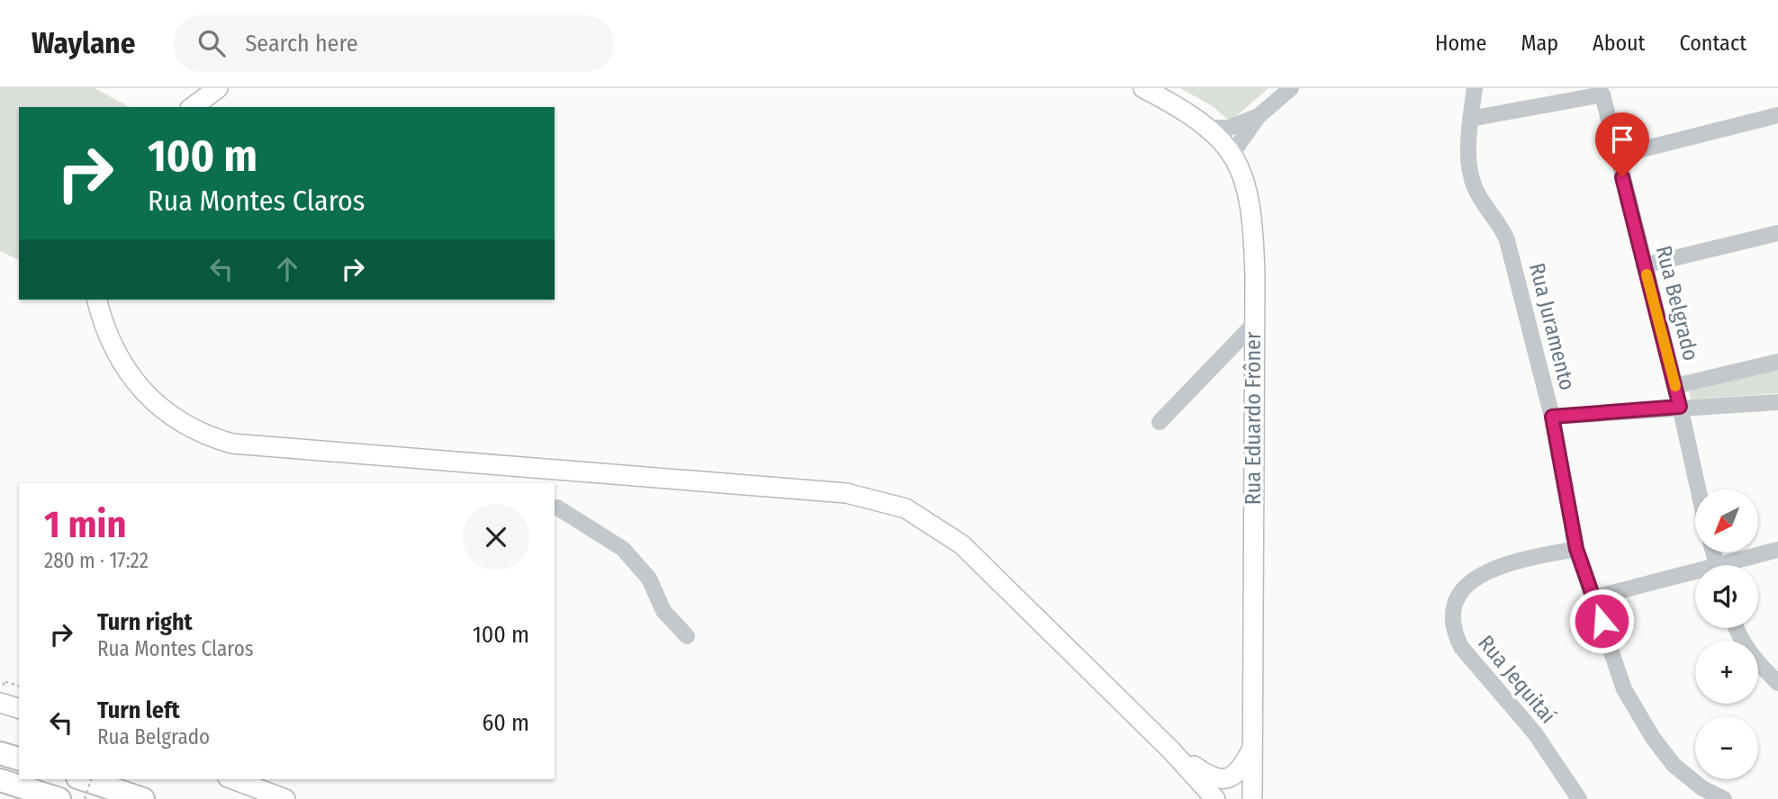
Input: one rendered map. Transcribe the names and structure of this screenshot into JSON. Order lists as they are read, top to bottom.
{
  "streets": {
    "main road": ["Rua Eduardo Frôner"],
    "street": ["Rua Belgrado", "Rua Juramento", "Rua Jequitaí"]
  },
  "crossings": [
    ["Rua Belgrado", "Rua Juramento"],
    ["Rua Juramento", "Rua Jequitaí"]
  ],
  "north": "bottom left",
  "page": {
    "header": "Waylane",
    "search": "Search here",
    "nav": [
      "Home",
      "Map",
      "About",
      "Contact"
    ],
    "turn": ["100 m", "Rua Montes Claros"],
    "heading": ["1 min", "280 m · 17:22"],
    "map_buttons": ["+", "−"],
    "list": [
      {
        "name": "Turn right",
        "note": "Rua Montes Claros",
        "value": "100 m"
      },
      {
        "name": "Turn left",
        "note": "Rua Belgrado",
        "value": "60 m"
      }
    ]
  }
}
